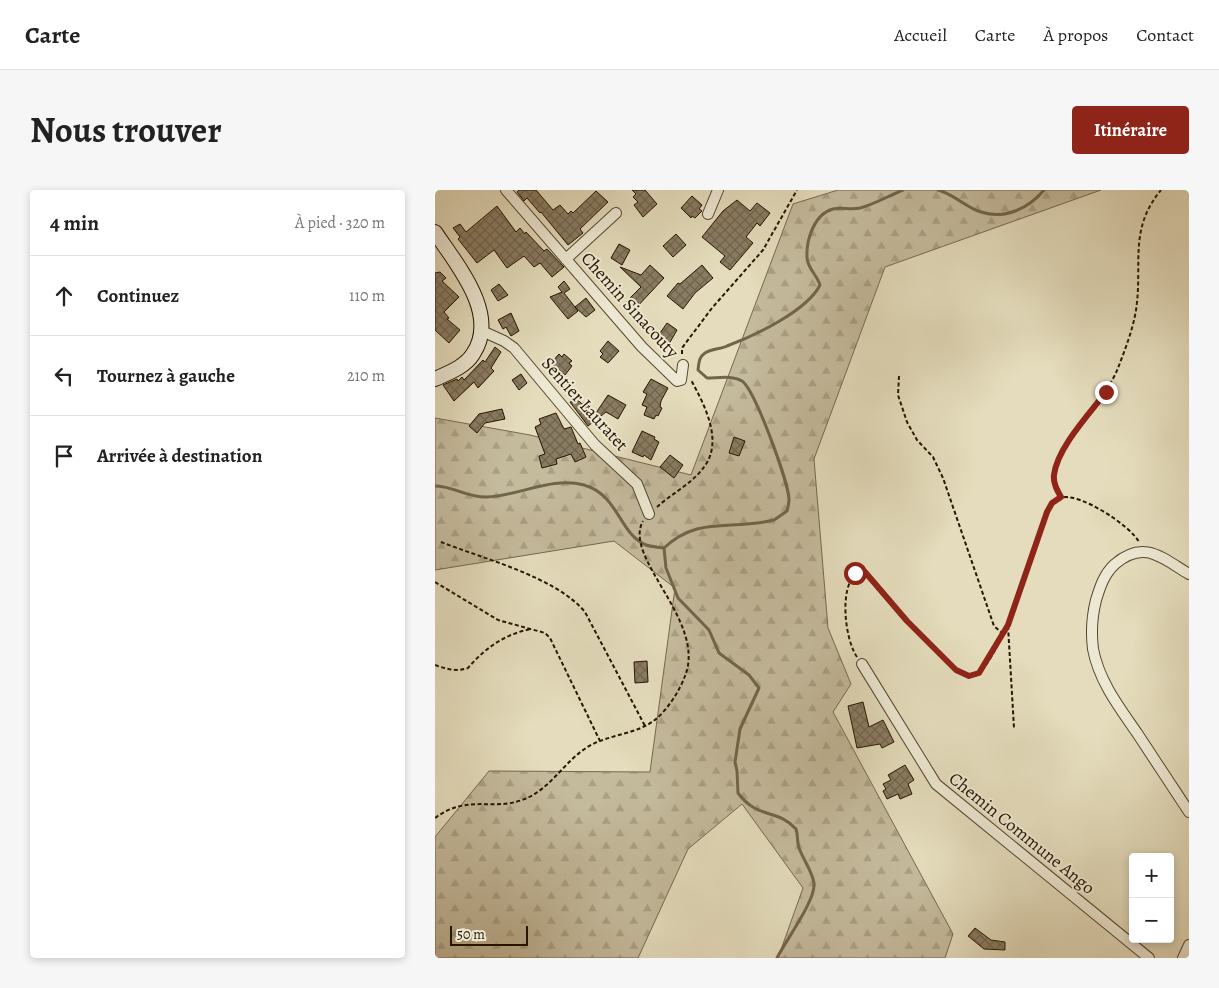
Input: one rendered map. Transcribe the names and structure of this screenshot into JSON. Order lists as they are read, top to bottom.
{
  "streets": {
    "street": ["Chemin Sinacouty", "Sentier Lauratet", "Chemin Commune Ango"]
  },
  "scale_bar": "50 m",
  "page": {
    "header": "Carte",
    "nav": [
      "Accueil",
      "Carte",
      "À propos",
      "Contact"
    ],
    "title": "Nous trouver",
    "buttons": "Itinéraire",
    "heading": ["4 min", "À pied · 320 m"],
    "list": [
      ["Continuez", "110 m"],
      ["Tournez à gauche", "210 m"],
      "Arrivée à destination"
    ],
    "map_buttons": ["+", "−"],
    "scale": "50 m"
  }
}
